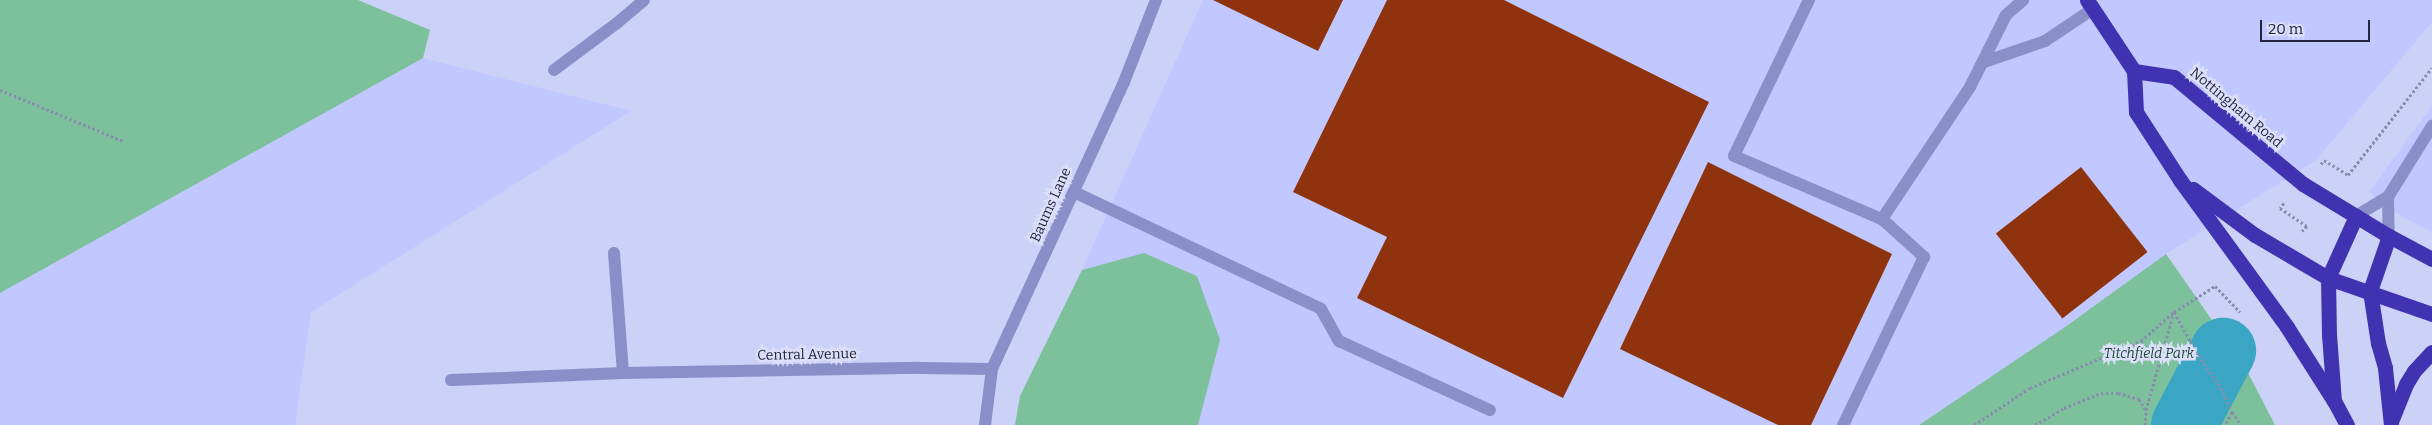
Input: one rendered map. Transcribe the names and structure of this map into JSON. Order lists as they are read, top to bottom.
{
  "streets": {
    "highway": ["Nottingham Road"],
    "street": ["Baums Lane", "Central Avenue"]
  },
  "crossings": [
    ["Baums Lane", "Central Avenue"]
  ],
  "parks": ["Titchfield Park"],
  "scale_bar": "20 m"
}
